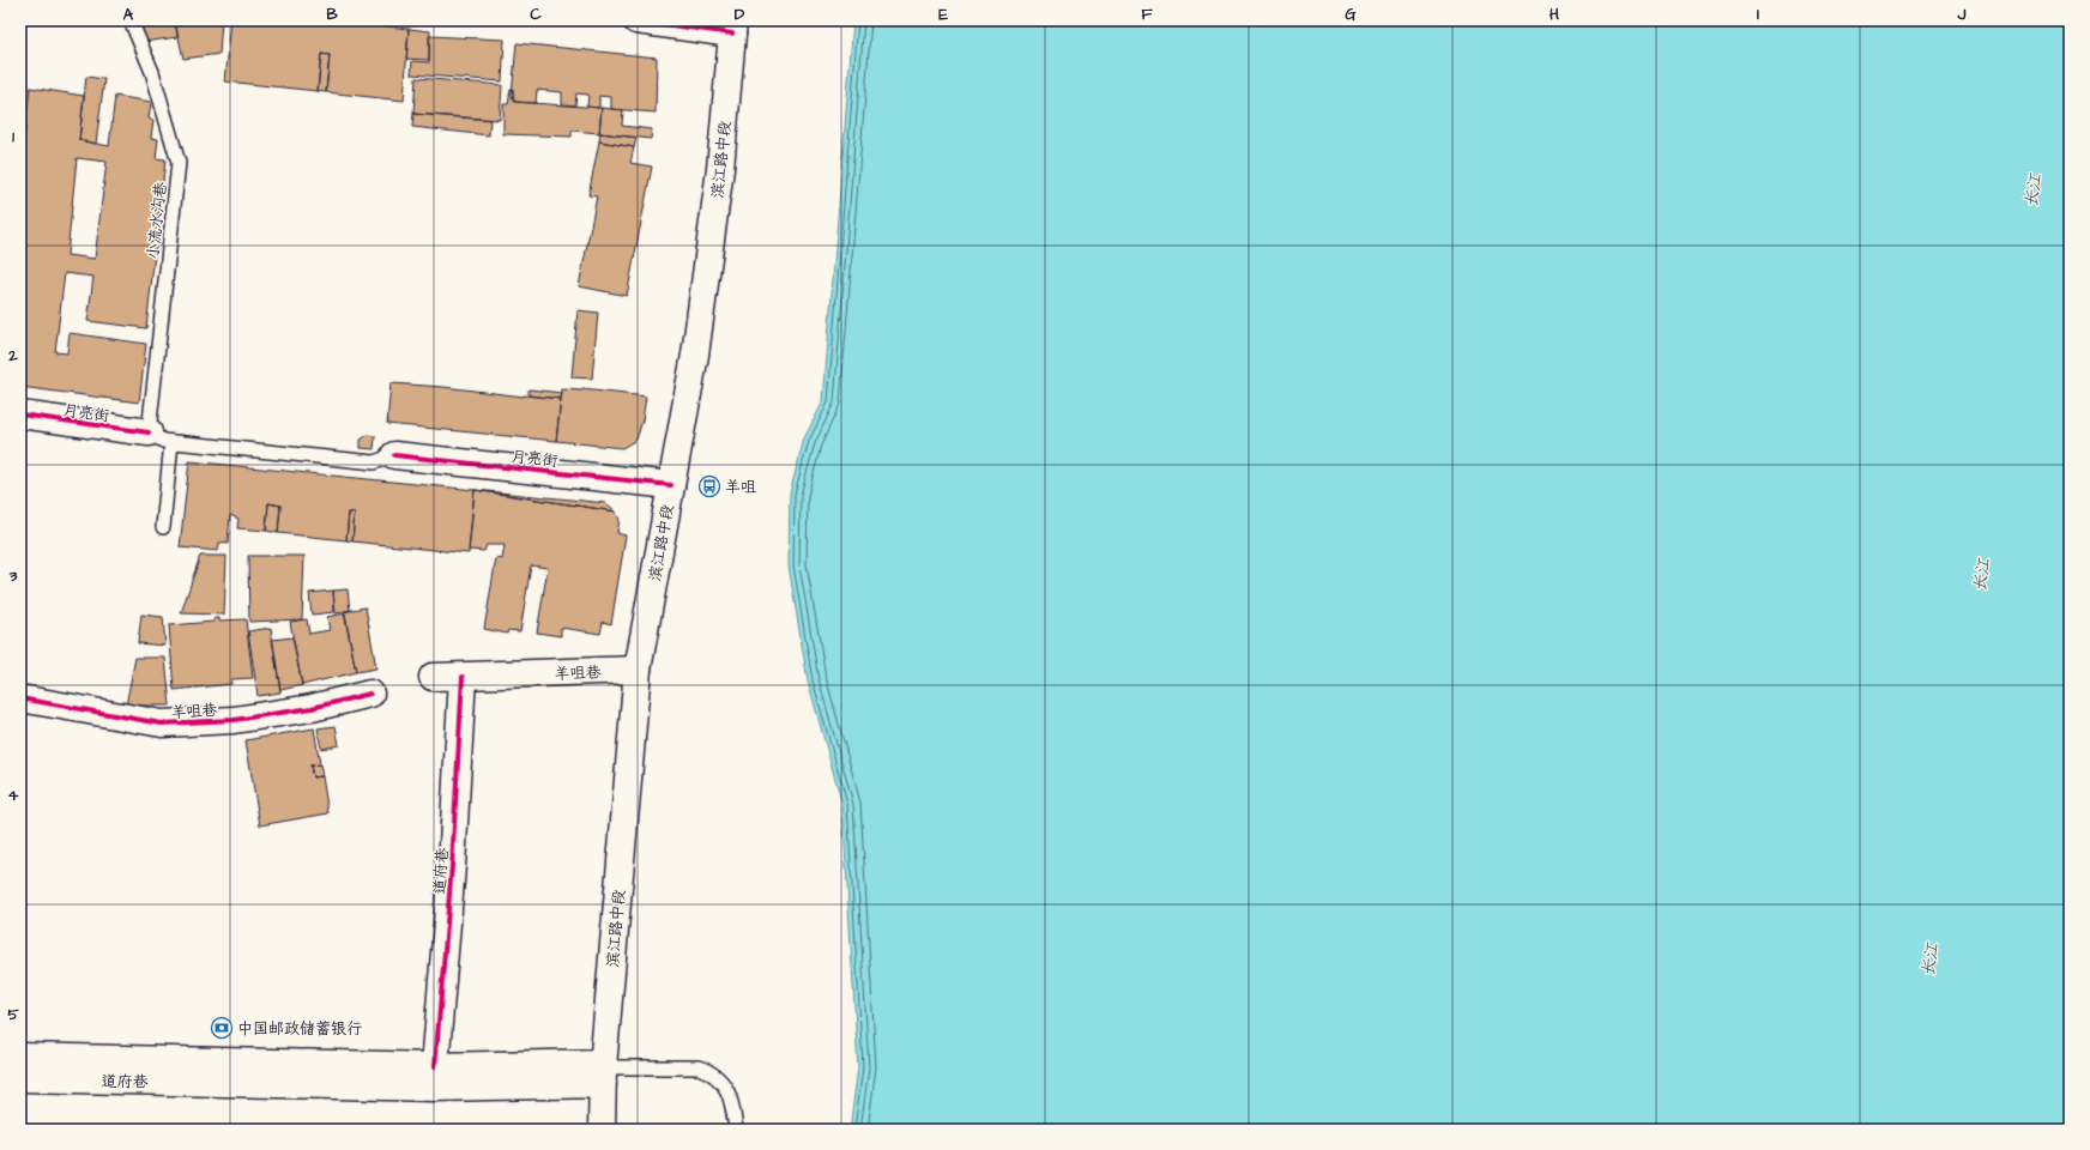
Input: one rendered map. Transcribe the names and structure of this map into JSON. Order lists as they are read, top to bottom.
{
  "streets": {
    "main road": [
      "滨江路中段",
      "月亮街",
      "羊咀巷",
      "道府巷"
    ],
    "lane": ["小流水沟巷"]
  },
  "crossings": [
    ["滨江路中段", "月亮街"],
    ["滨江路中段", "羊咀巷"],
    ["滨江路中段", "道府巷"],
    ["小流水沟巷", "月亮街"],
    ["羊咀巷", "道府巷"]
  ],
  "water": ["长江"],
  "places": {
    "bus stop": ["羊咀"],
    "bank": ["中国邮政储蓄银行"]
  },
  "grid": {
    "columns": [
      "A",
      "B",
      "C",
      "D",
      "E",
      "F",
      "G",
      "H",
      "I",
      "J"
    ],
    "rows": [
      "1",
      "2",
      "3",
      "4",
      "5"
    ]
  }
}
